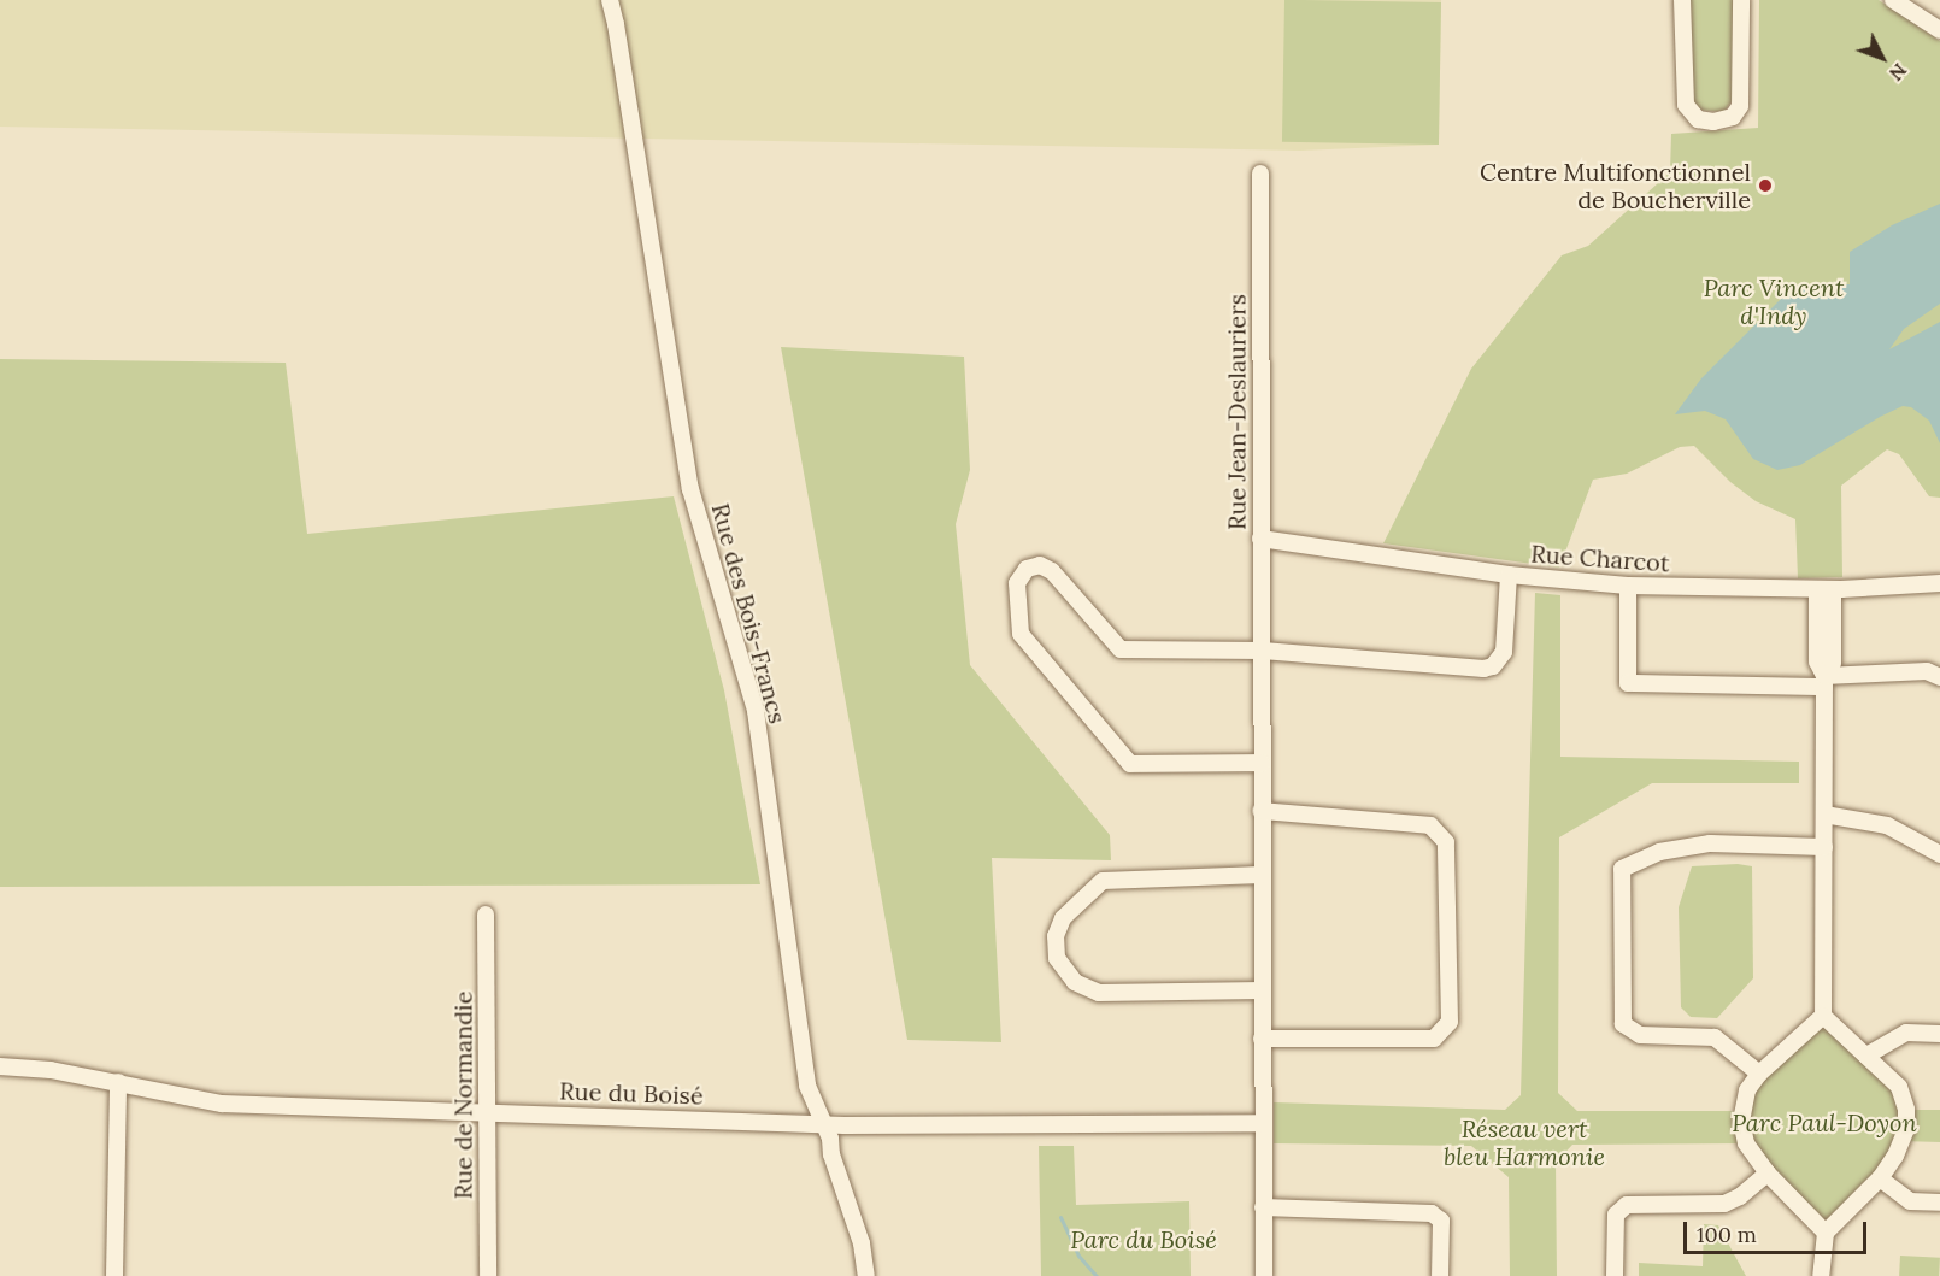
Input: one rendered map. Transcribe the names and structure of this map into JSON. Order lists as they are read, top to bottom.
{
  "streets": {
    "street": [
      "Rue Jean-Deslauriers",
      "Rue Charcot",
      "Rue des Bois-Francs",
      "Rue du Boisé",
      "Rue de Normandie"
    ]
  },
  "crossings": [
    ["Rue Jean-Deslauriers", "Rue Charcot"],
    ["Rue Jean-Deslauriers", "Rue du Boisé"],
    ["Rue des Bois-Francs", "Rue du Boisé"],
    ["Rue du Boisé", "Rue de Normandie"]
  ],
  "parks": [
    "Parc Vincent d'Indy",
    "Parc Paul-Doyon",
    "Réseau vert bleu Harmonie",
    "Parc du Boisé"
  ],
  "places": ["Centre Multifonctionnel de Boucherville"],
  "scale_bar": "100 m",
  "north": "bottom right"
}
